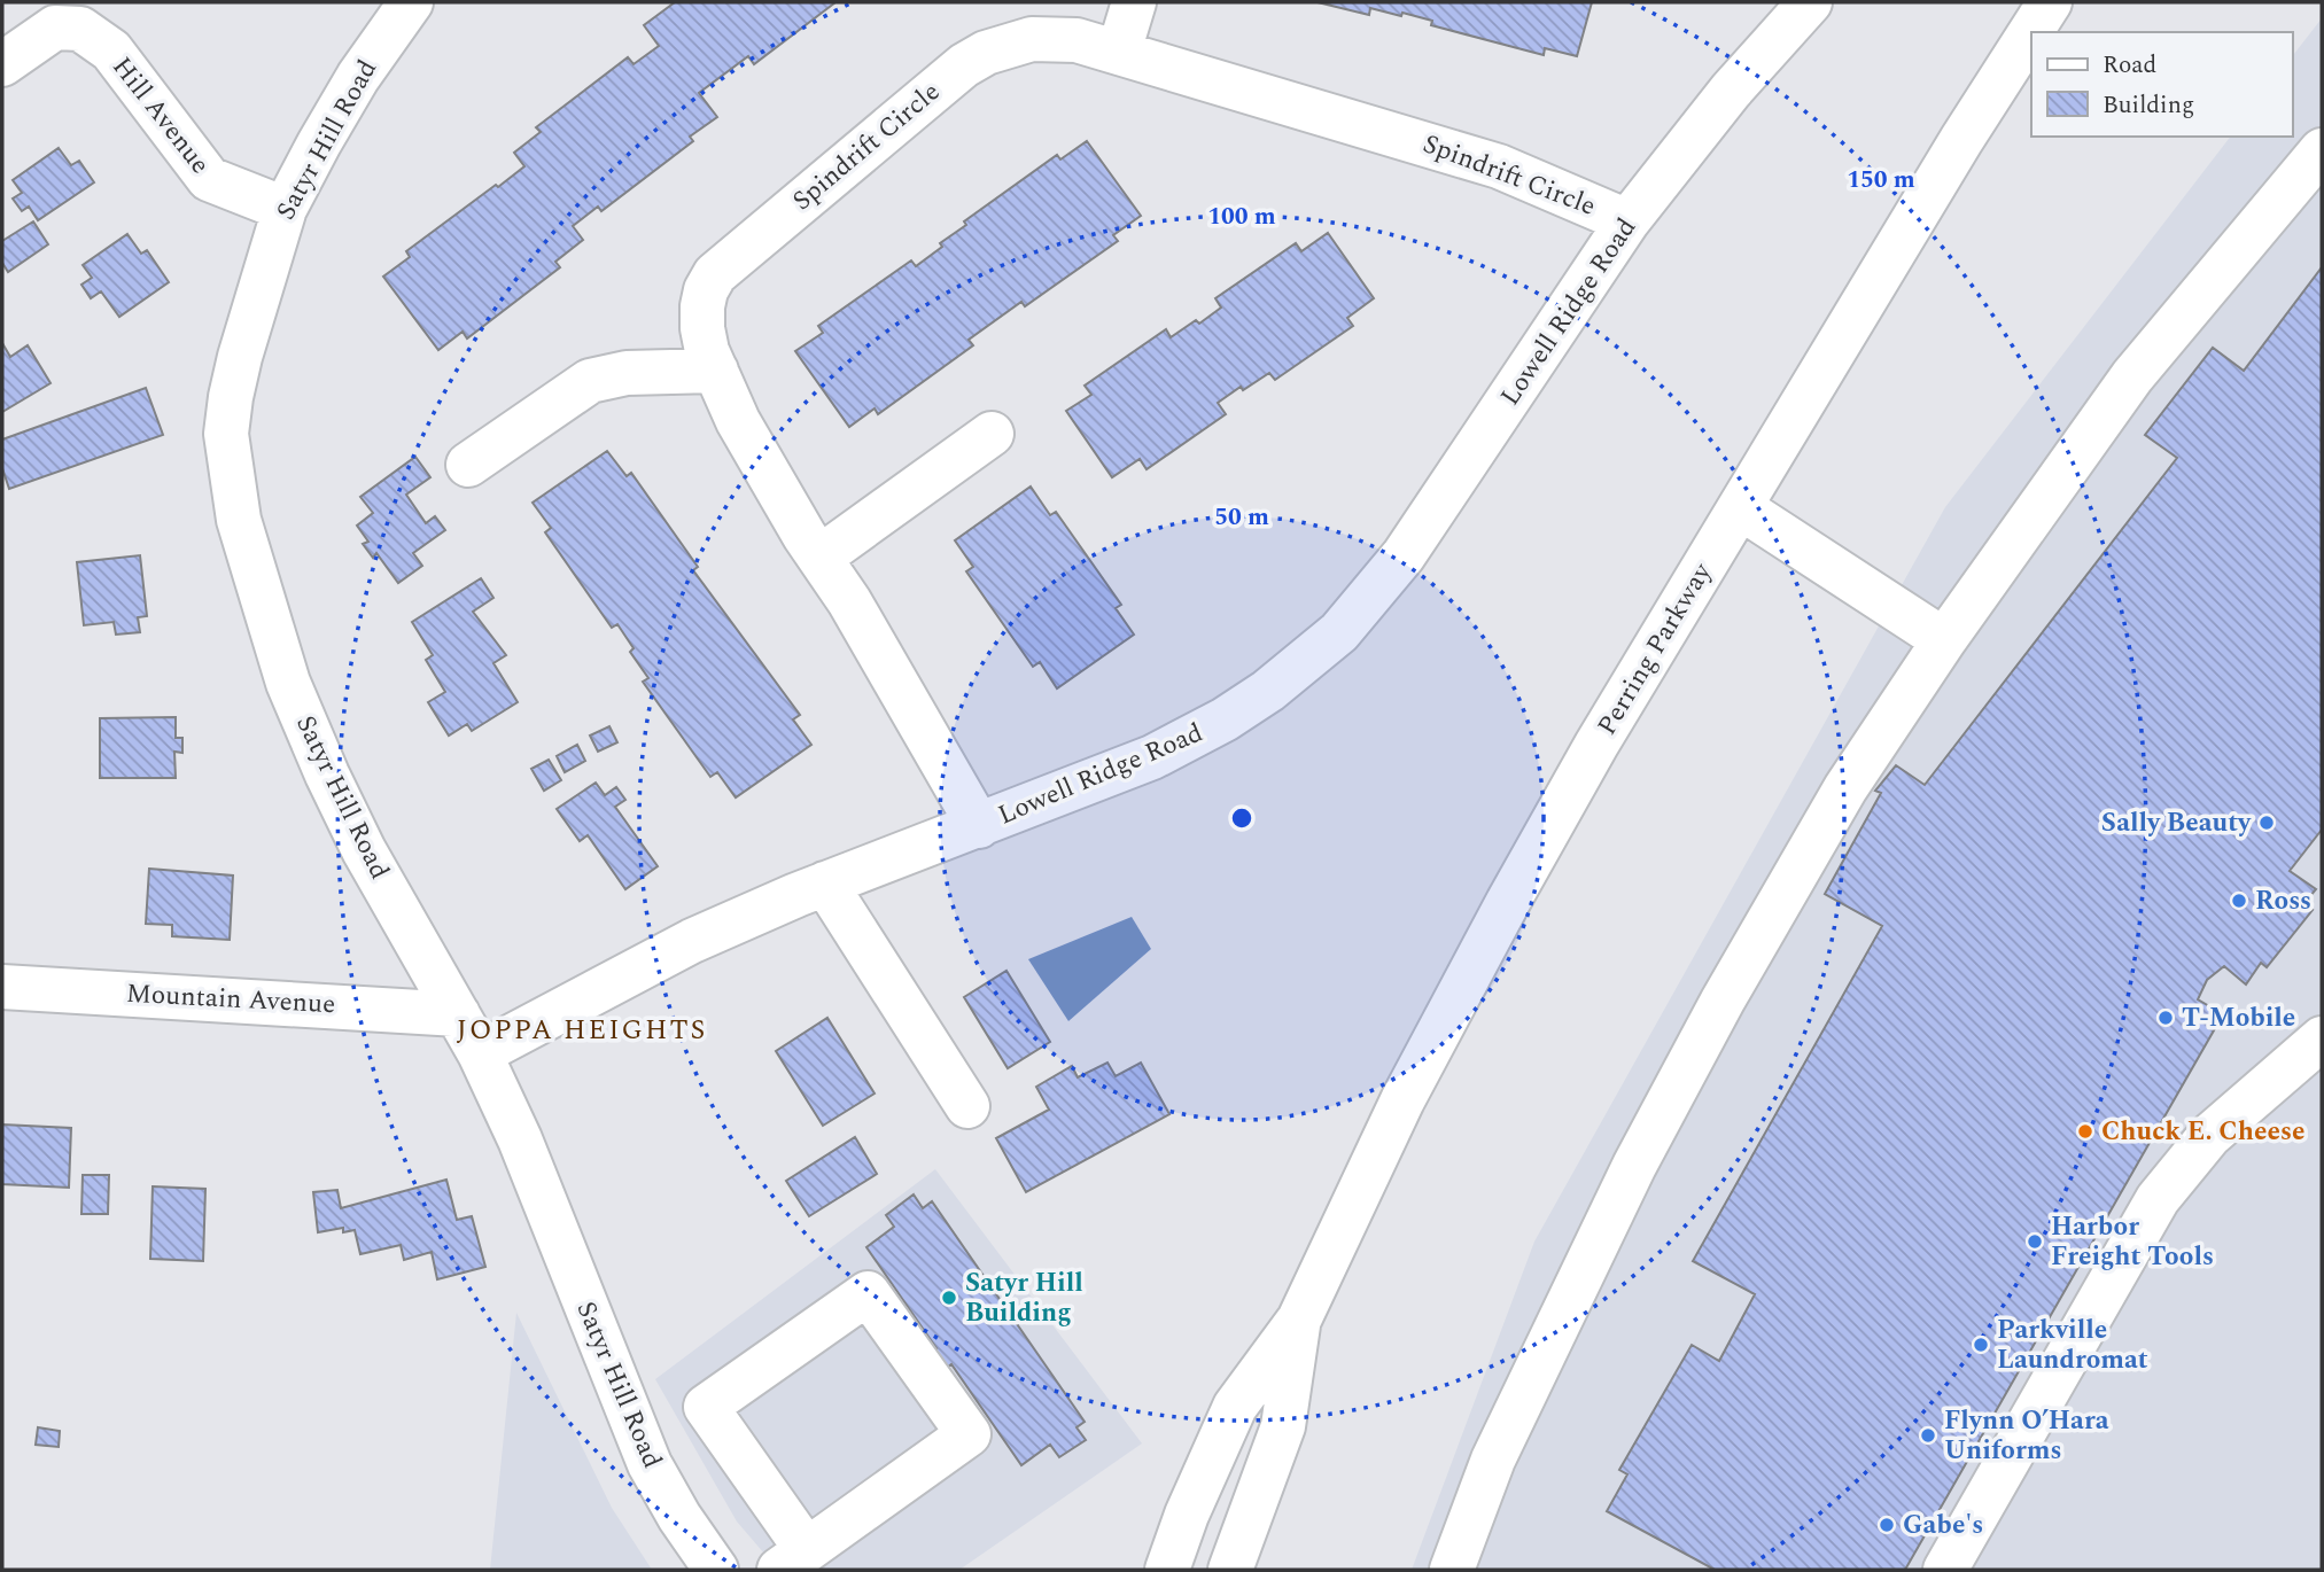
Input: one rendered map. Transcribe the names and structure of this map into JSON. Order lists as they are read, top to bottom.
{
  "streets": {
    "street": [
      "Hill Avenue",
      "Satyr Hill Road",
      "Spindrift Circle",
      "Lowell Ridge Road",
      "Perring Parkway",
      "Mountain Avenue"
    ]
  },
  "crossings": [
    ["Hill Avenue", "Satyr Hill Road"],
    ["Satyr Hill Road", "Lowell Ridge Road"],
    ["Satyr Hill Road", "Mountain Avenue"],
    ["Spindrift Circle", "Lowell Ridge Road"]
  ],
  "districts": ["JOPPA HEIGHTS"],
  "places": [
    "Sally Beauty",
    "Ross",
    "T-Mobile",
    "Chuck E. Cheese",
    "Harbor Freight Tools",
    "Satyr Hill Building",
    "Parkville Laundromat",
    "Flynn O’Hara Uniforms",
    "Gabe's"
  ],
  "legend": ["Road", "Building"],
  "rings": ["150 m", "100 m", "50 m"]
}
